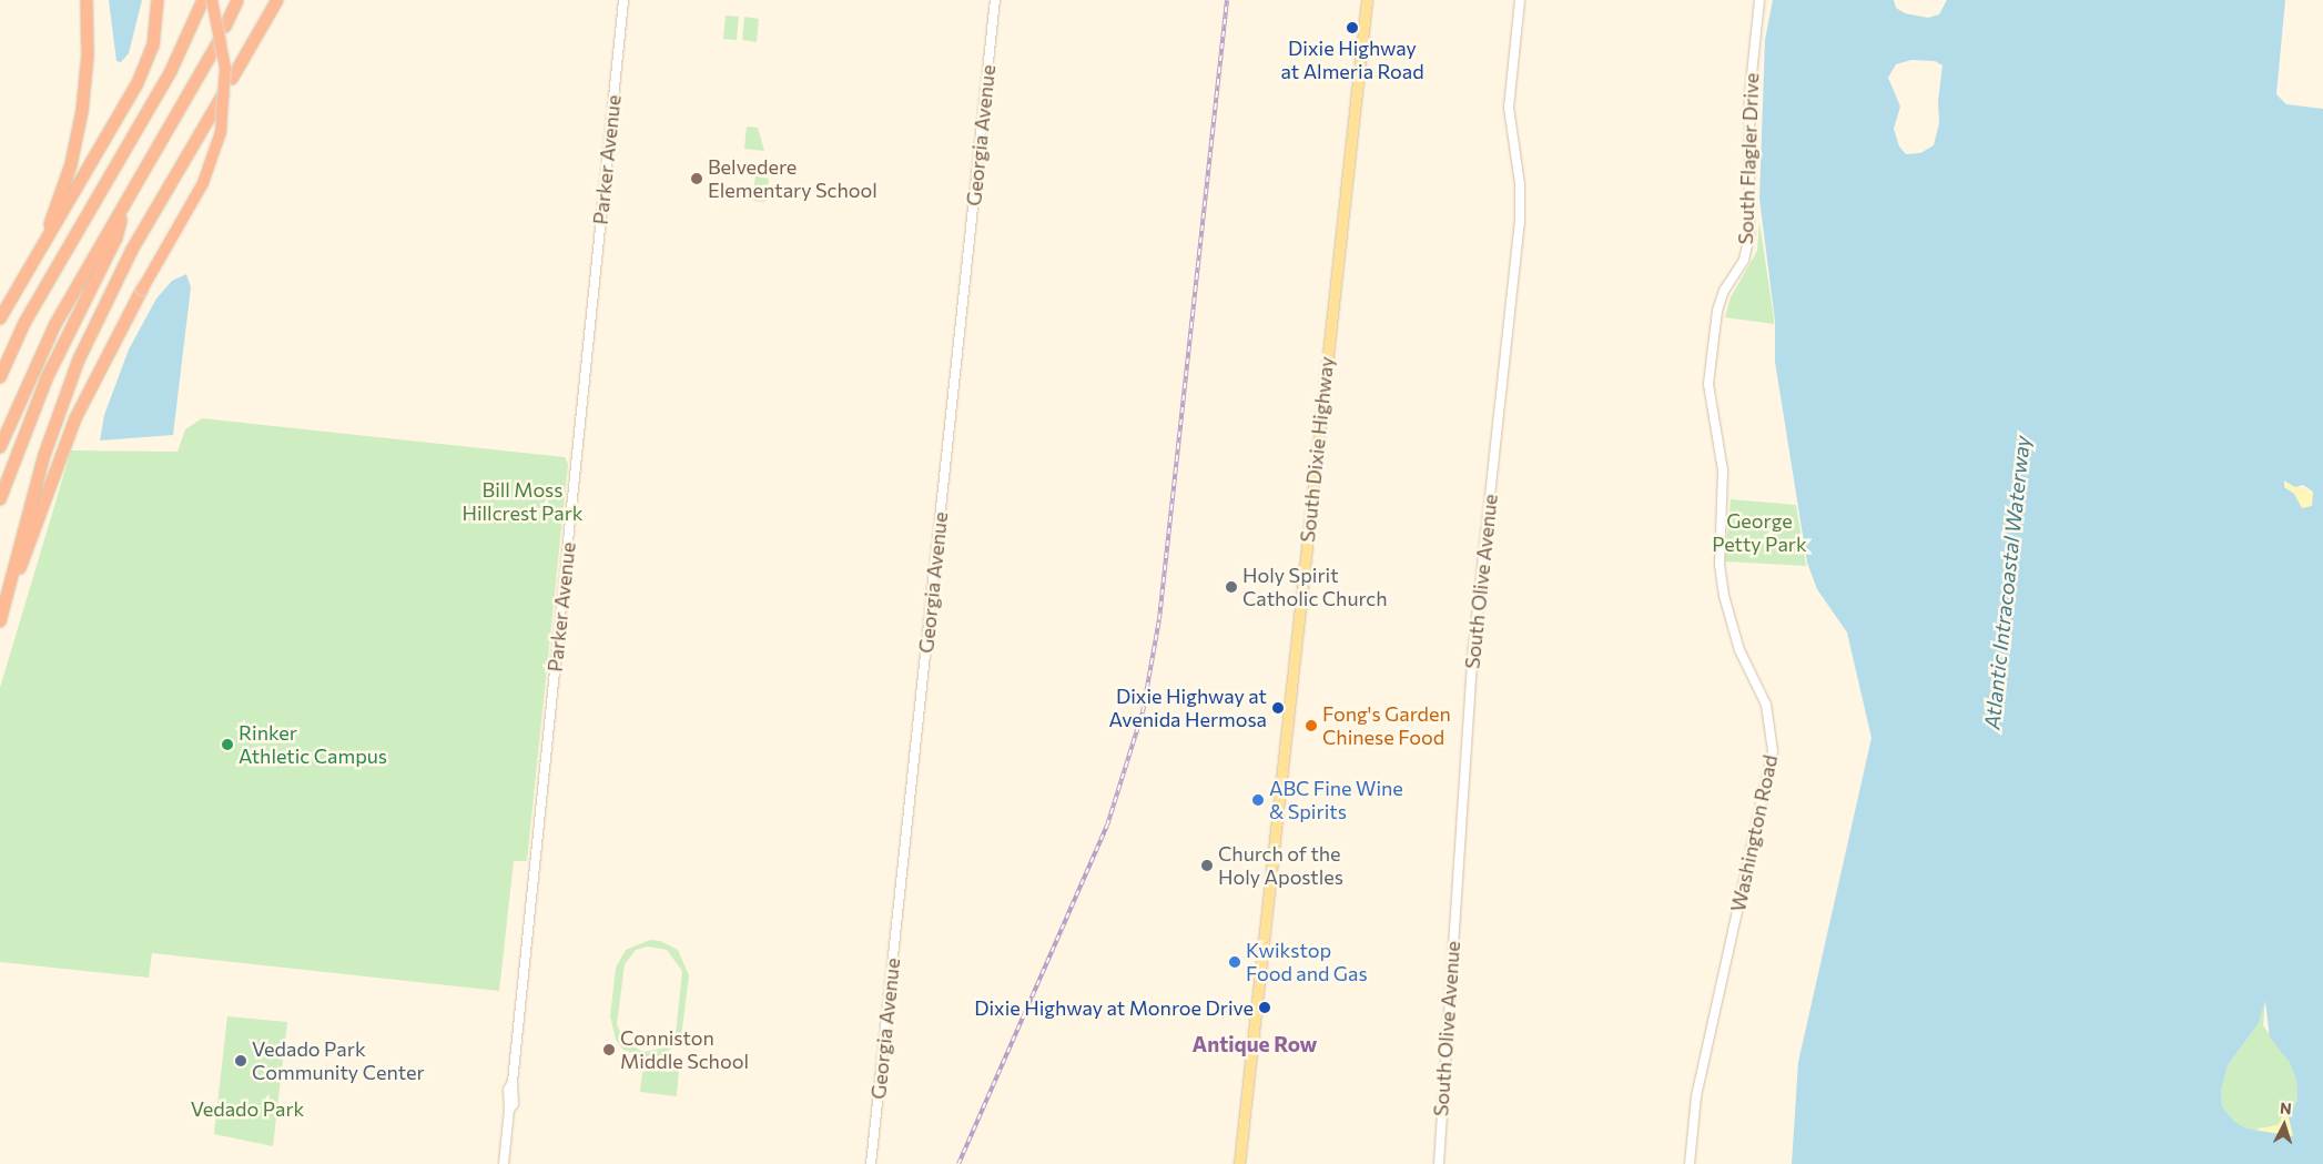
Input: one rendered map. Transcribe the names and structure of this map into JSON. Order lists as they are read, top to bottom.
{
  "streets": {
    "main road": ["South Dixie Highway"],
    "street": [
      "Georgia Avenue",
      "South Flagler Drive",
      "Parker Avenue",
      "South Olive Avenue",
      "Washington Road"
    ]
  },
  "crossings": [
    ["South Flagler Drive", "Washington Road"]
  ],
  "districts": ["Antique Row"],
  "water": ["Atlantic Intracoastal Waterway"],
  "parks": ["Bill Moss Hillcrest Park", "George Petty Park", "Vedado Park"],
  "places": [
    "Dixie Highway at Almeria Road",
    "Belvedere Elementary School",
    "Holy Spirit Catholic Church",
    "Dixie Highway at Avenida Hermosa",
    "Fong's Garden Chinese Food",
    "Rinker Athletic Campus",
    "ABC Fine Wine & Spirits",
    "Church of the Holy Apostles",
    "Kwikstop Food and Gas",
    "Dixie Highway at Monroe Drive",
    "Conniston Middle School",
    "Vedado Park Community Center"
  ],
  "north": "top"
}
